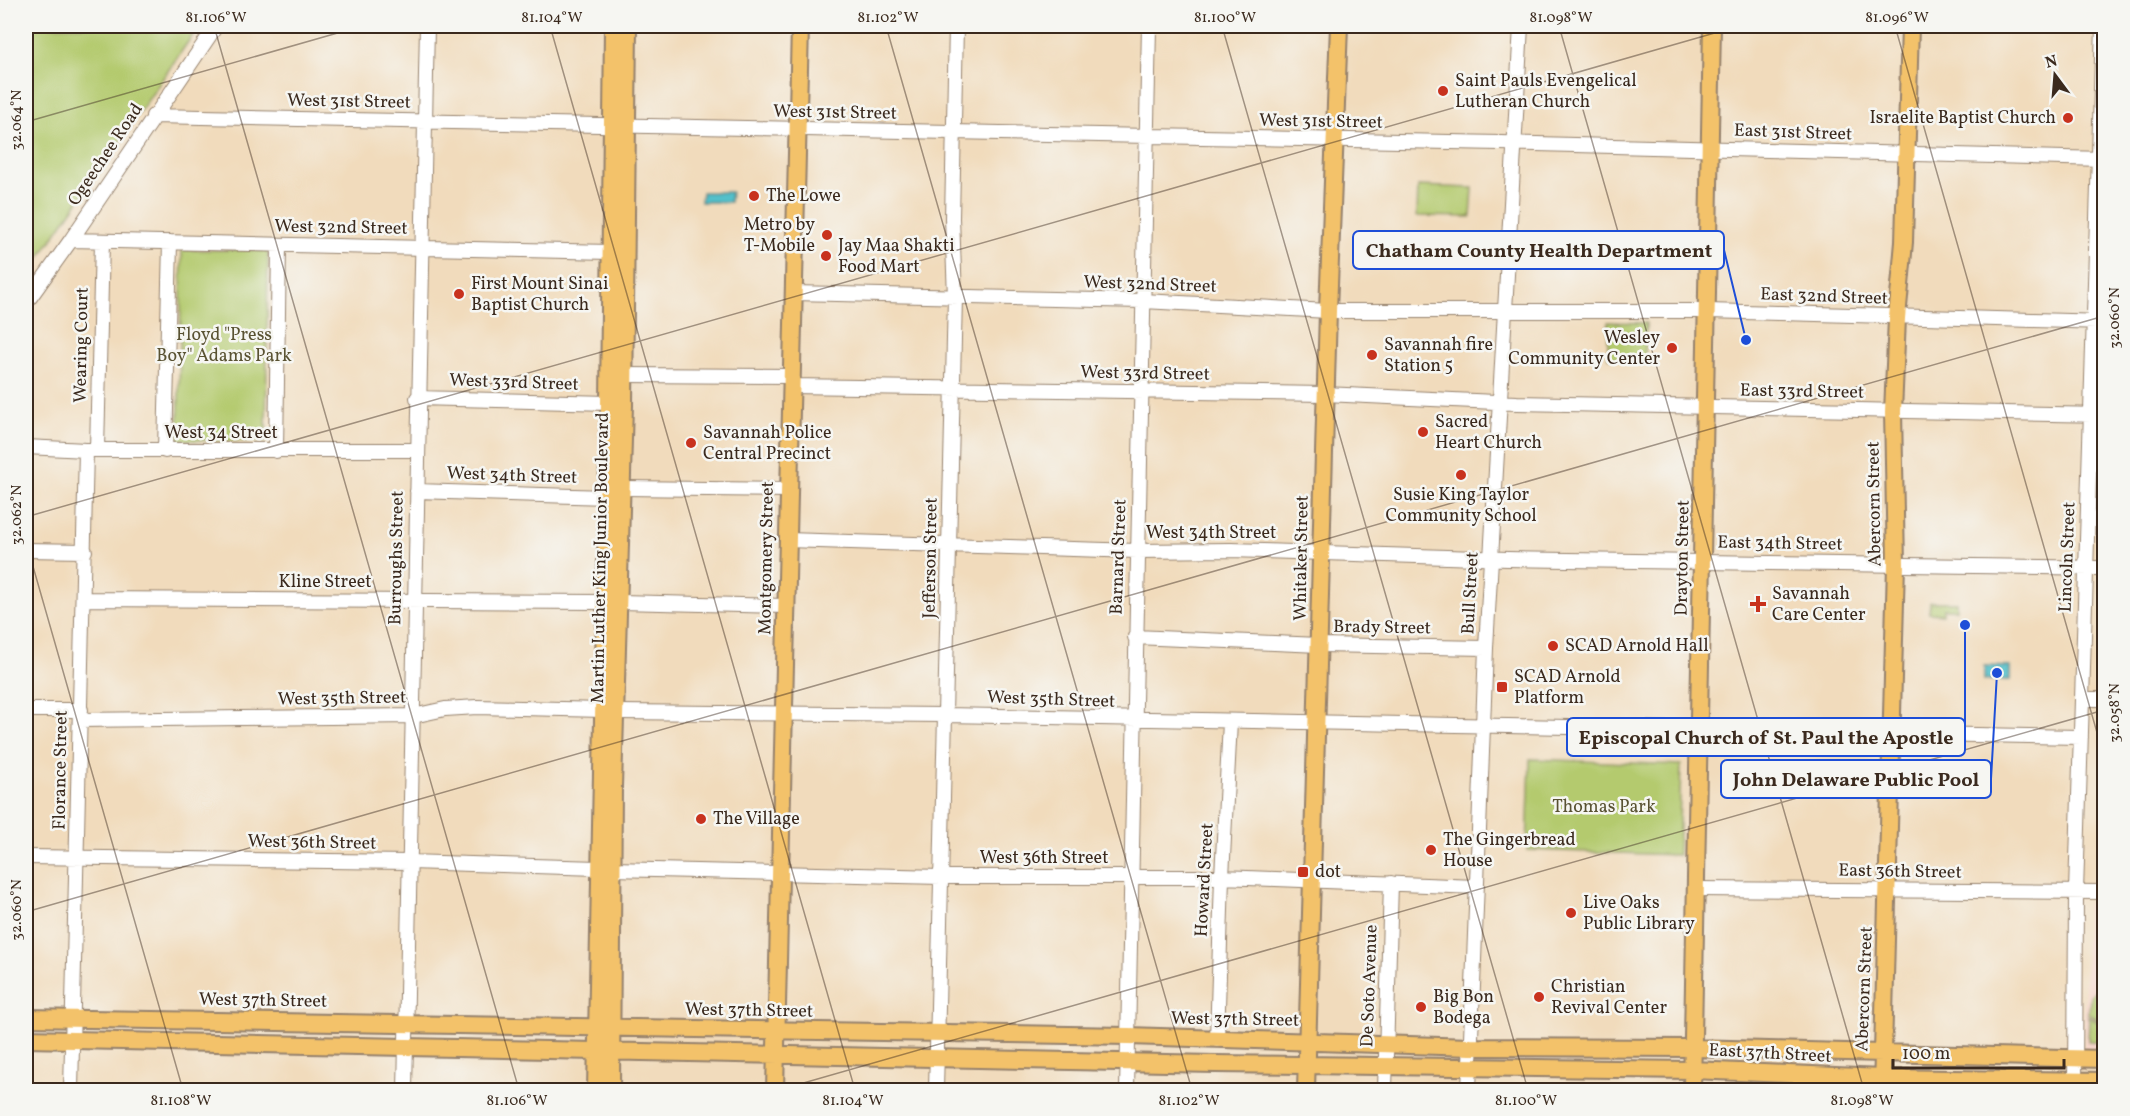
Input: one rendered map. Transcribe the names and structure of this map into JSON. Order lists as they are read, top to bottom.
{
  "streets": {
    "main road": [
      "Abercorn Street",
      "Martin Luther King Junior Boulevard",
      "Montgomery Street",
      "Whitaker Street",
      "Drayton Street",
      "West 37th Street",
      "East 37th Street"
    ],
    "street": [
      "West 31st Street",
      "East 31st Street",
      "Ogeechee Road",
      "West 32nd Street",
      "East 32nd Street",
      "Wearing Court",
      "West 33rd Street",
      "East 33rd Street",
      "West 34 Street",
      "West 34th Street",
      "East 34th Street",
      "Barnard Street",
      "Lincoln Street",
      "Burroughs Street",
      "Jefferson Street",
      "Kline Street",
      "Bull Street",
      "Brady Street",
      "West 35th Street",
      "Florance Street",
      "West 36th Street",
      "East 36th Street",
      "Howard Street",
      "De Soto Avenue"
    ]
  },
  "crossings": [
    ["West 31st Street", "East 31st Street"],
    ["West 31st Street", "Ogeechee Road"],
    ["West 31st Street", "Barnard Street"],
    ["West 31st Street", "Burroughs Street"],
    ["West 31st Street", "Martin Luther King Junior Boulevard"],
    ["West 31st Street", "Montgomery Street"],
    ["West 31st Street", "Jefferson Street"],
    ["West 31st Street", "Whitaker Street"],
    ["West 31st Street", "Bull Street"],
    ["East 31st Street", "Abercorn Street"],
    ["East 31st Street", "Lincoln Street"],
    ["East 31st Street", "Drayton Street"],
    ["East 31st Street", "Bull Street"],
    ["Ogeechee Road", "West 32nd Street"],
    ["West 32nd Street", "East 32nd Street"],
    ["West 32nd Street", "Wearing Court"],
    ["West 32nd Street", "Barnard Street"],
    ["West 32nd Street", "Burroughs Street"],
    ["West 32nd Street", "Martin Luther King Junior Boulevard"],
    ["West 32nd Street", "Montgomery Street"],
    ["West 32nd Street", "Jefferson Street"],
    ["West 32nd Street", "Whitaker Street"],
    ["West 32nd Street", "Bull Street"],
    ["East 32nd Street", "Abercorn Street"],
    ["East 32nd Street", "Lincoln Street"],
    ["East 32nd Street", "Drayton Street"],
    ["East 32nd Street", "Bull Street"],
    ["Wearing Court", "West 34 Street"],
    ["Wearing Court", "Florance Street"],
    ["West 33rd Street", "East 33rd Street"],
    ["West 33rd Street", "Barnard Street"],
    ["West 33rd Street", "Burroughs Street"],
    ["West 33rd Street", "Martin Luther King Junior Boulevard"],
    ["West 33rd Street", "Montgomery Street"],
    ["West 33rd Street", "Jefferson Street"],
    ["West 33rd Street", "Whitaker Street"],
    ["West 33rd Street", "Bull Street"],
    ["East 33rd Street", "Abercorn Street"],
    ["East 33rd Street", "Lincoln Street"],
    ["East 33rd Street", "Drayton Street"],
    ["East 33rd Street", "Bull Street"],
    ["West 34 Street", "Burroughs Street"],
    ["West 34 Street", "Florance Street"],
    ["West 34th Street", "East 34th Street"],
    ["West 34th Street", "Barnard Street"],
    ["West 34th Street", "Burroughs Street"],
    ["West 34th Street", "Martin Luther King Junior Boulevard"],
    ["West 34th Street", "Montgomery Street"],
    ["West 34th Street", "Jefferson Street"],
    ["West 34th Street", "Whitaker Street"],
    ["West 34th Street", "Bull Street"],
    ["Abercorn Street", "East 34th Street"],
    ["Abercorn Street", "West 35th Street"],
    ["Abercorn Street", "East 36th Street"],
    ["Abercorn Street", "East 37th Street"],
    ["East 34th Street", "Lincoln Street"],
    ["East 34th Street", "Drayton Street"],
    ["East 34th Street", "Bull Street"],
    ["Barnard Street", "Brady Street"],
    ["Barnard Street", "West 35th Street"],
    ["Barnard Street", "West 36th Street"],
    ["Barnard Street", "West 37th Street"],
    ["Lincoln Street", "West 35th Street"],
    ["Lincoln Street", "East 36th Street"],
    ["Lincoln Street", "East 37th Street"],
    ["Burroughs Street", "Kline Street"],
    ["Burroughs Street", "West 35th Street"],
    ["Burroughs Street", "West 36th Street"],
    ["Burroughs Street", "West 37th Street"],
    ["Martin Luther King Junior Boulevard", "Kline Street"],
    ["Martin Luther King Junior Boulevard", "West 35th Street"],
    ["Martin Luther King Junior Boulevard", "West 36th Street"],
    ["Martin Luther King Junior Boulevard", "West 37th Street"],
    ["Montgomery Street", "Kline Street"],
    ["Montgomery Street", "West 35th Street"],
    ["Montgomery Street", "West 36th Street"],
    ["Montgomery Street", "West 37th Street"],
    ["Jefferson Street", "West 35th Street"],
    ["Jefferson Street", "West 36th Street"],
    ["Jefferson Street", "West 37th Street"],
    ["Whitaker Street", "Brady Street"],
    ["Whitaker Street", "West 35th Street"],
    ["Whitaker Street", "West 36th Street"],
    ["Whitaker Street", "West 37th Street"],
    ["Drayton Street", "West 35th Street"],
    ["Drayton Street", "East 36th Street"],
    ["Drayton Street", "East 37th Street"],
    ["Kline Street", "Florance Street"],
    ["Bull Street", "Brady Street"],
    ["Bull Street", "West 35th Street"],
    ["Bull Street", "West 36th Street"],
    ["Bull Street", "West 37th Street"],
    ["Bull Street", "East 37th Street"],
    ["West 35th Street", "Florance Street"],
    ["West 35th Street", "Howard Street"],
    ["Florance Street", "West 36th Street"],
    ["Florance Street", "West 37th Street"],
    ["West 36th Street", "Howard Street"],
    ["West 36th Street", "De Soto Avenue"],
    ["Howard Street", "West 37th Street"],
    ["De Soto Avenue", "West 37th Street"],
    ["West 37th Street", "East 37th Street"]
  ],
  "parks": ["Floyd \"Press Boy\" Adams Park", "Thomas Park"],
  "places": {
    "other": [
      "Saint Pauls Evengelical Lutheran Church",
      "Israelite Baptist Church",
      "The Lowe",
      "Metro by T-Mobile",
      "Jay Maa Shakti Food Mart",
      "First Mount Sinai Baptist Church",
      "Chatham County Health Department",
      "Wesley Community Center",
      "Savannah fire Station 5",
      "Sacred Heart Church",
      "Savannah Police Central Precinct",
      "Susie King Taylor Community School",
      "Episcopal Church of St. Paul the Apostle",
      "SCAD Arnold Hall",
      "John Delaware Public Pool",
      "The Village",
      "The Gingerbread House",
      "Live Oaks Public Library",
      "Christian Revival Center",
      "Big Bon Bodega"
    ],
    "health": ["Savannah Care Center"],
    "transit": ["SCAD Arnold Platform", "dot"]
  },
  "scale_bar": "100 m",
  "north": "top",
  "coordinates": [
    "81.106°W",
    "81.104°W",
    "81.102°W",
    "81.100°W",
    "81.098°W",
    "81.096°W",
    "32.064°N",
    "32.060°N",
    "32.062°N",
    "32.058°N",
    "81.108°W"
  ]
}
